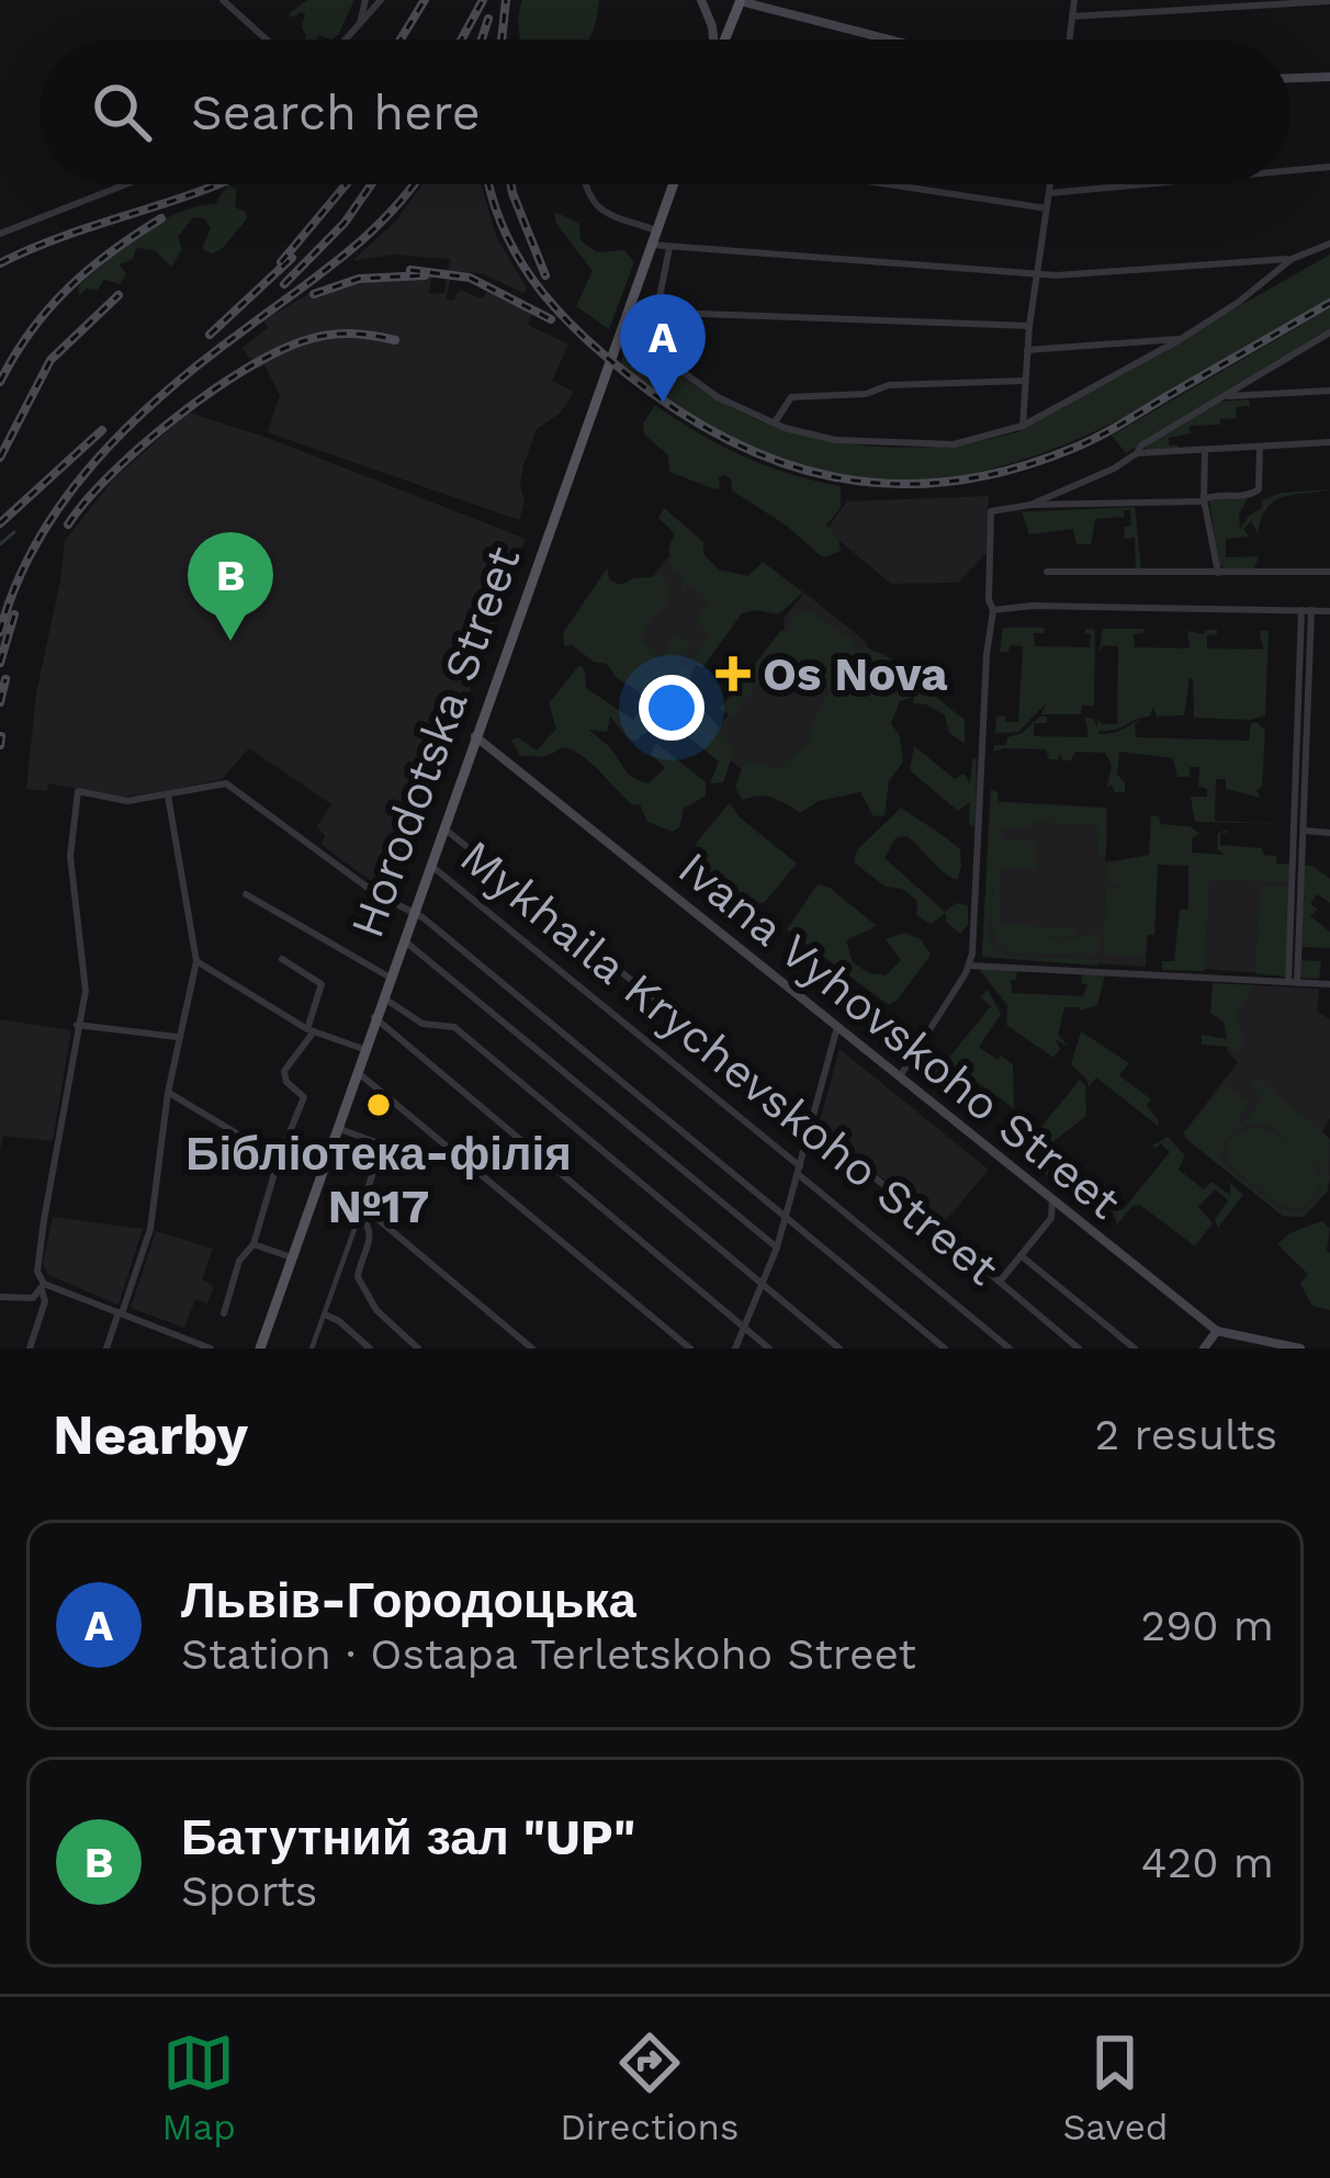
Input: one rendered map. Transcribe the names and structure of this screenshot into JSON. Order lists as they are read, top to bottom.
{
  "streets": {
    "main road": ["Horodotska Street", "Ivana Vyhovskoho Street"],
    "street": ["Mykhaila Krychevskoho Street"]
  },
  "crossings": [
    ["Horodotska Street", "Ivana Vyhovskoho Street"],
    ["Horodotska Street", "Mykhaila Krychevskoho Street"]
  ],
  "places": {
    "health": ["Os Nova"],
    "other": ["Бібліотека-філія №17"]
  },
  "page": {
    "search": "Search here",
    "pins": ["A", "B"],
    "heading": ["Nearby", "2 results"],
    "list": [
      {
        "mark": "A",
        "name": "Львів-Городоцька",
        "note": "Station · Ostapa Terletskoho Street",
        "value": "290 m"
      },
      {
        "mark": "B",
        "name": "Батутний зал \"UP\"",
        "note": "Sports",
        "value": "420 m"
      }
    ],
    "nav": ["Map", "Directions", "Saved"]
  }
}
